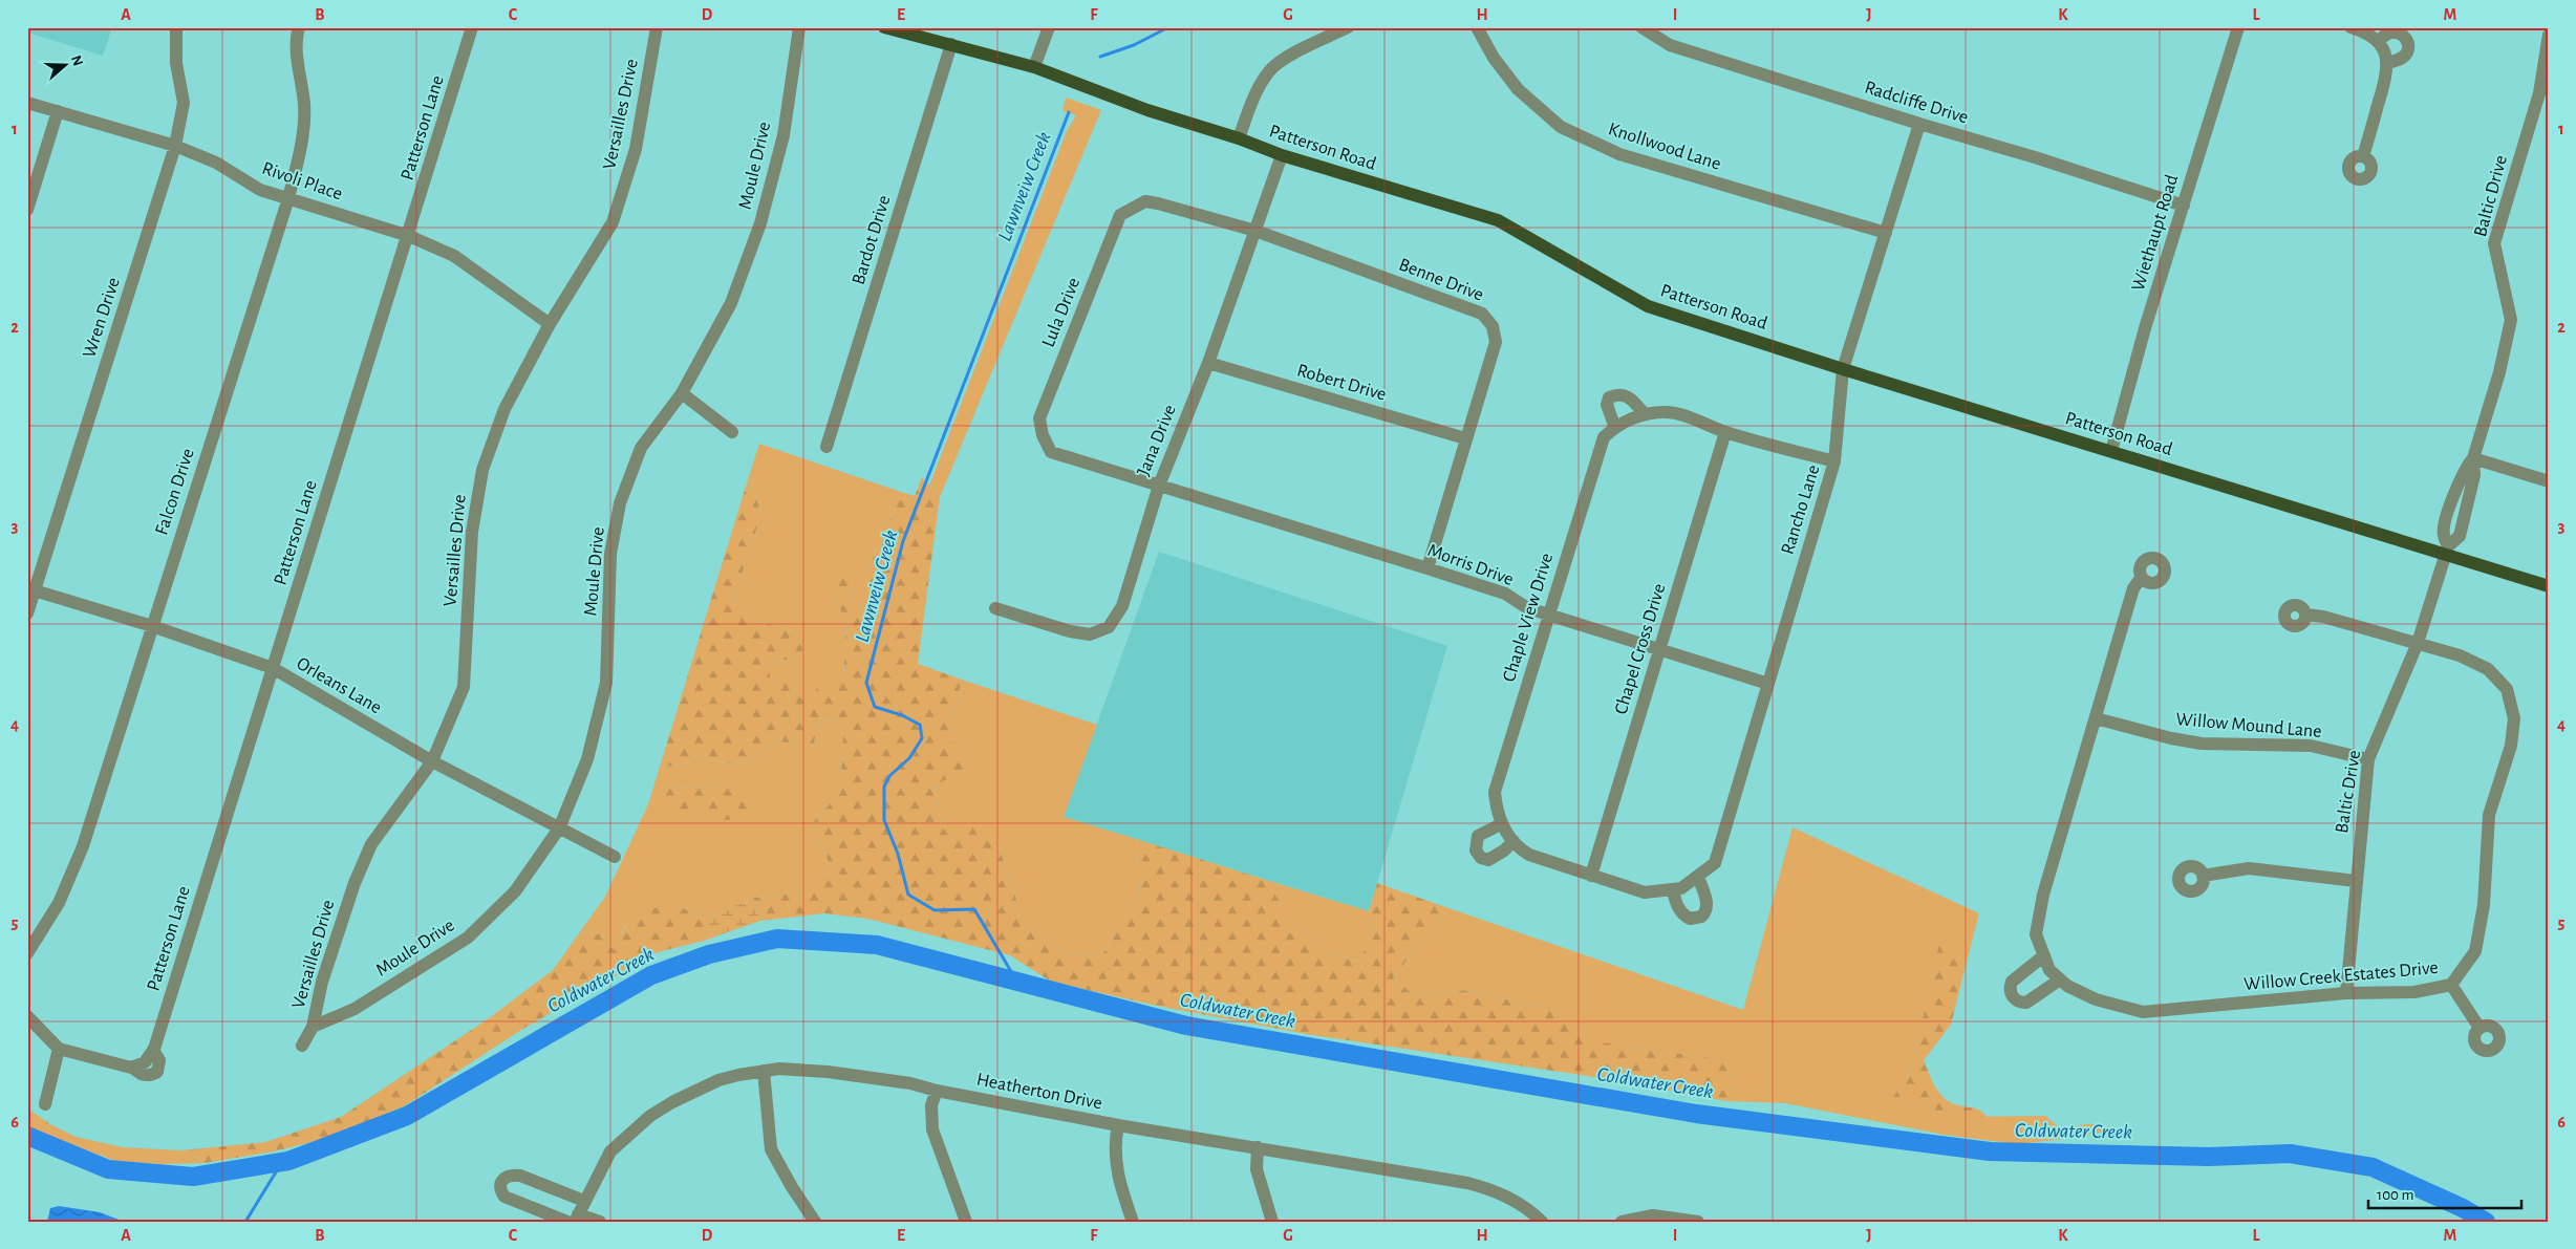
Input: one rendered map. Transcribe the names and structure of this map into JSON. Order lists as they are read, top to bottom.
{
  "streets": {
    "main road": ["Patterson Road"],
    "street": [
      "Radcliffe Drive",
      "Versailles Drive",
      "Patterson Lane",
      "Knollwood Lane",
      "Moule Drive",
      "Rivoli Place",
      "Baltic Drive",
      "Wiethaupt Road",
      "Bardot Drive",
      "Benne Drive",
      "Lula Drive",
      "Wren Drive",
      "Robert Drive",
      "Jana Drive",
      "Falcon Drive",
      "Rancho Lane",
      "Morris Drive",
      "Chaple View Drive",
      "Chapel Cross Drive",
      "Orleans Lane",
      "Willow Mound Lane",
      "Willow Creek Estates Drive",
      "Heatherton Drive"
    ]
  },
  "crossings": [
    ["Radcliffe Drive", "Wiethaupt Road"],
    ["Radcliffe Drive", "Rancho Lane"],
    ["Versailles Drive", "Moule Drive"],
    ["Versailles Drive", "Rivoli Place"],
    ["Versailles Drive", "Orleans Lane"],
    ["Patterson Lane", "Rivoli Place"],
    ["Patterson Lane", "Orleans Lane"],
    ["Knollwood Lane", "Rancho Lane"],
    ["Patterson Road", "Baltic Drive"],
    ["Patterson Road", "Wiethaupt Road"],
    ["Patterson Road", "Bardot Drive"],
    ["Patterson Road", "Jana Drive"],
    ["Patterson Road", "Rancho Lane"],
    ["Moule Drive", "Orleans Lane"],
    ["Rivoli Place", "Wren Drive"],
    ["Rivoli Place", "Falcon Drive"],
    ["Baltic Drive", "Willow Mound Lane"],
    ["Baltic Drive", "Willow Creek Estates Drive"],
    ["Benne Drive", "Lula Drive"],
    ["Benne Drive", "Robert Drive"],
    ["Benne Drive", "Jana Drive"],
    ["Benne Drive", "Morris Drive"],
    ["Lula Drive", "Jana Drive"],
    ["Lula Drive", "Morris Drive"],
    ["Wren Drive", "Orleans Lane"],
    ["Robert Drive", "Jana Drive"],
    ["Jana Drive", "Morris Drive"],
    ["Falcon Drive", "Orleans Lane"],
    ["Rancho Lane", "Morris Drive"],
    ["Rancho Lane", "Chaple View Drive"],
    ["Morris Drive", "Chaple View Drive"],
    ["Morris Drive", "Chapel Cross Drive"],
    ["Chaple View Drive", "Chapel Cross Drive"],
    ["Willow Mound Lane", "Willow Creek Estates Drive"]
  ],
  "water": ["Lawnveiw Creek", "Coldwater Creek"],
  "scale_bar": "100 m",
  "north": "right",
  "grid": {
    "columns": [
      "A",
      "B",
      "C",
      "D",
      "E",
      "F",
      "G",
      "H",
      "I",
      "J",
      "K",
      "L",
      "M"
    ],
    "rows": [
      "1",
      "2",
      "3",
      "4",
      "5",
      "6"
    ]
  }
}
